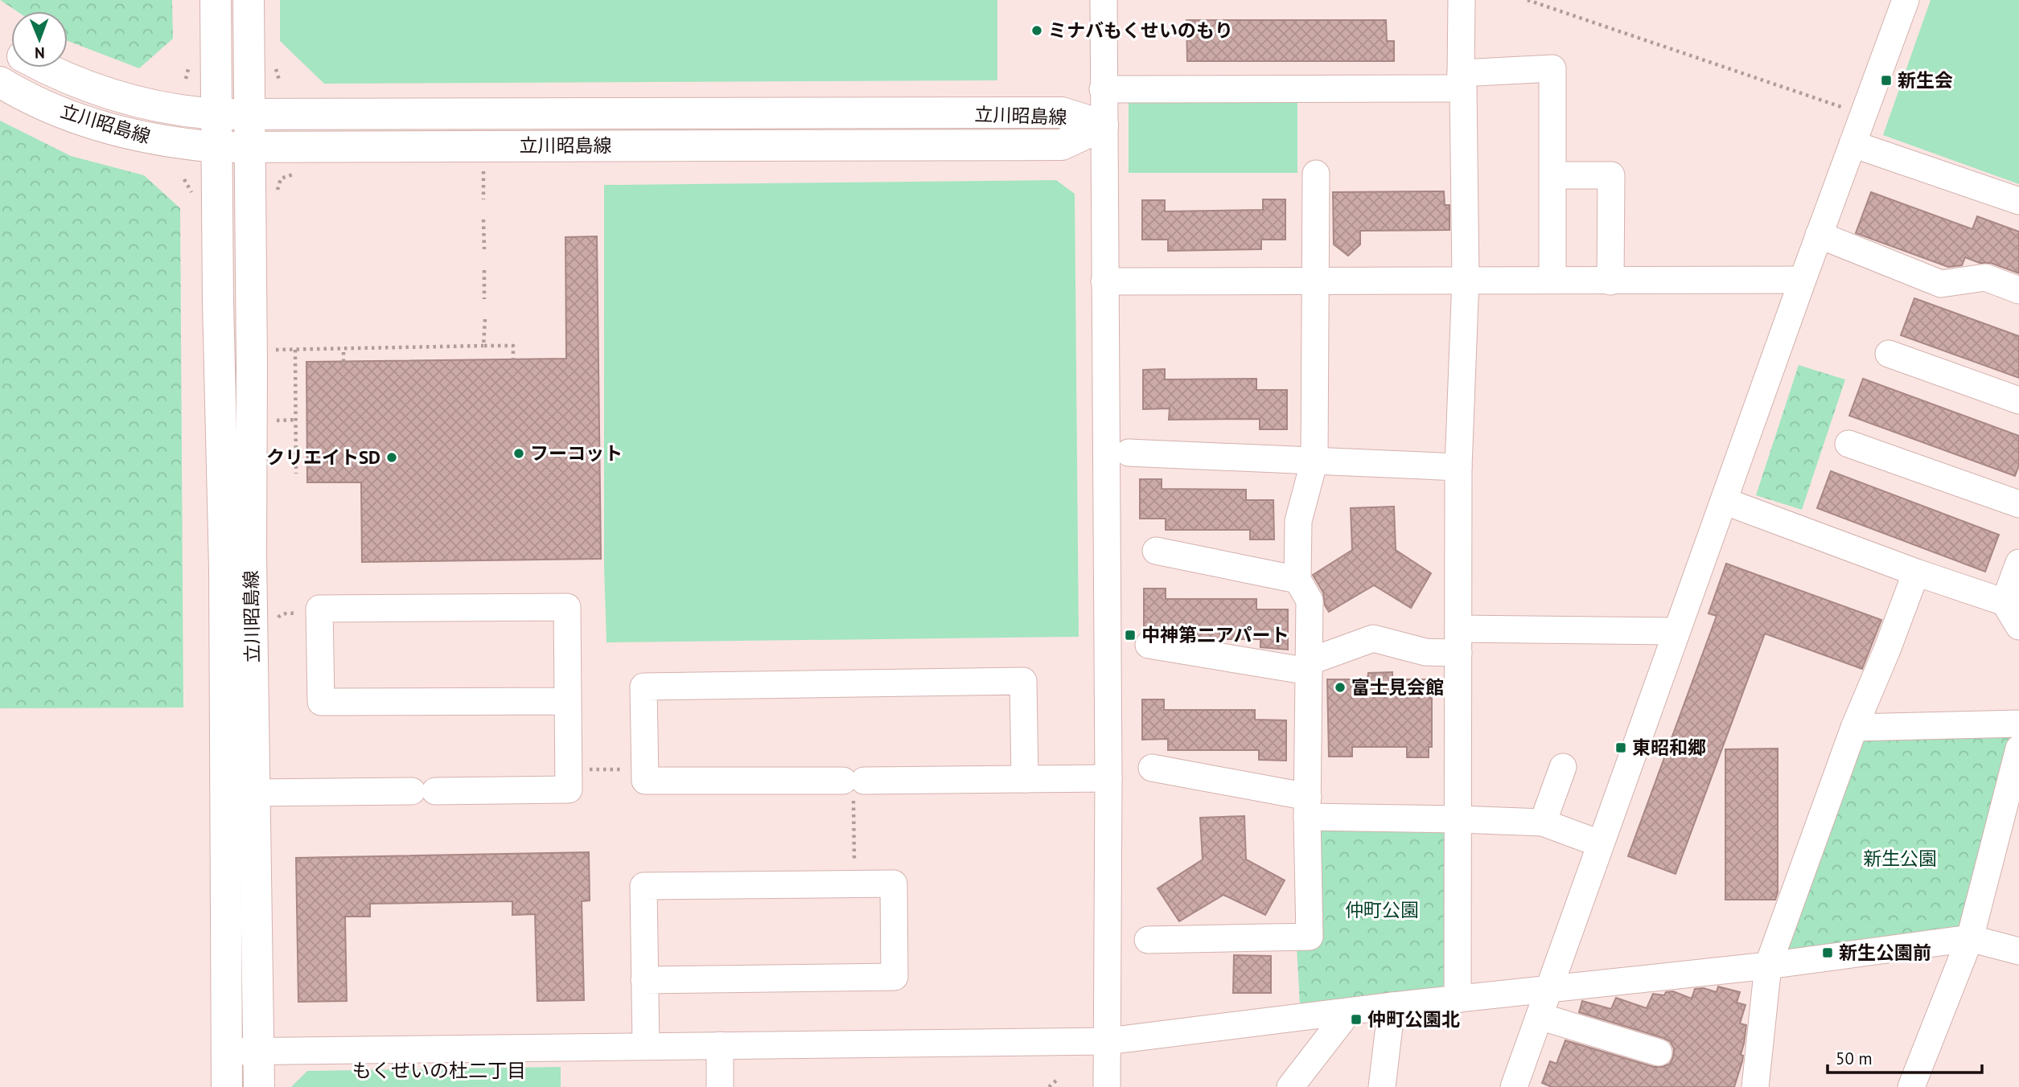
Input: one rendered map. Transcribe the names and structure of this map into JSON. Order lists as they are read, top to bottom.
{
  "streets": {
    "main road": ["立川昭島線"]
  },
  "districts": ["もくせいの杜二丁目"],
  "parks": ["新生公園", "仲町公園"],
  "places": {
    "other": [
      "ミナバもくせいのもり",
      "フーコット",
      "クリエイトSD",
      "富士見会館"
    ],
    "transit": [
      "新生会",
      "中神第二アパート",
      "東昭和郷",
      "新生公園前",
      "仲町公園北"
    ]
  },
  "scale_bar": "50 m",
  "north": "bottom"
}
